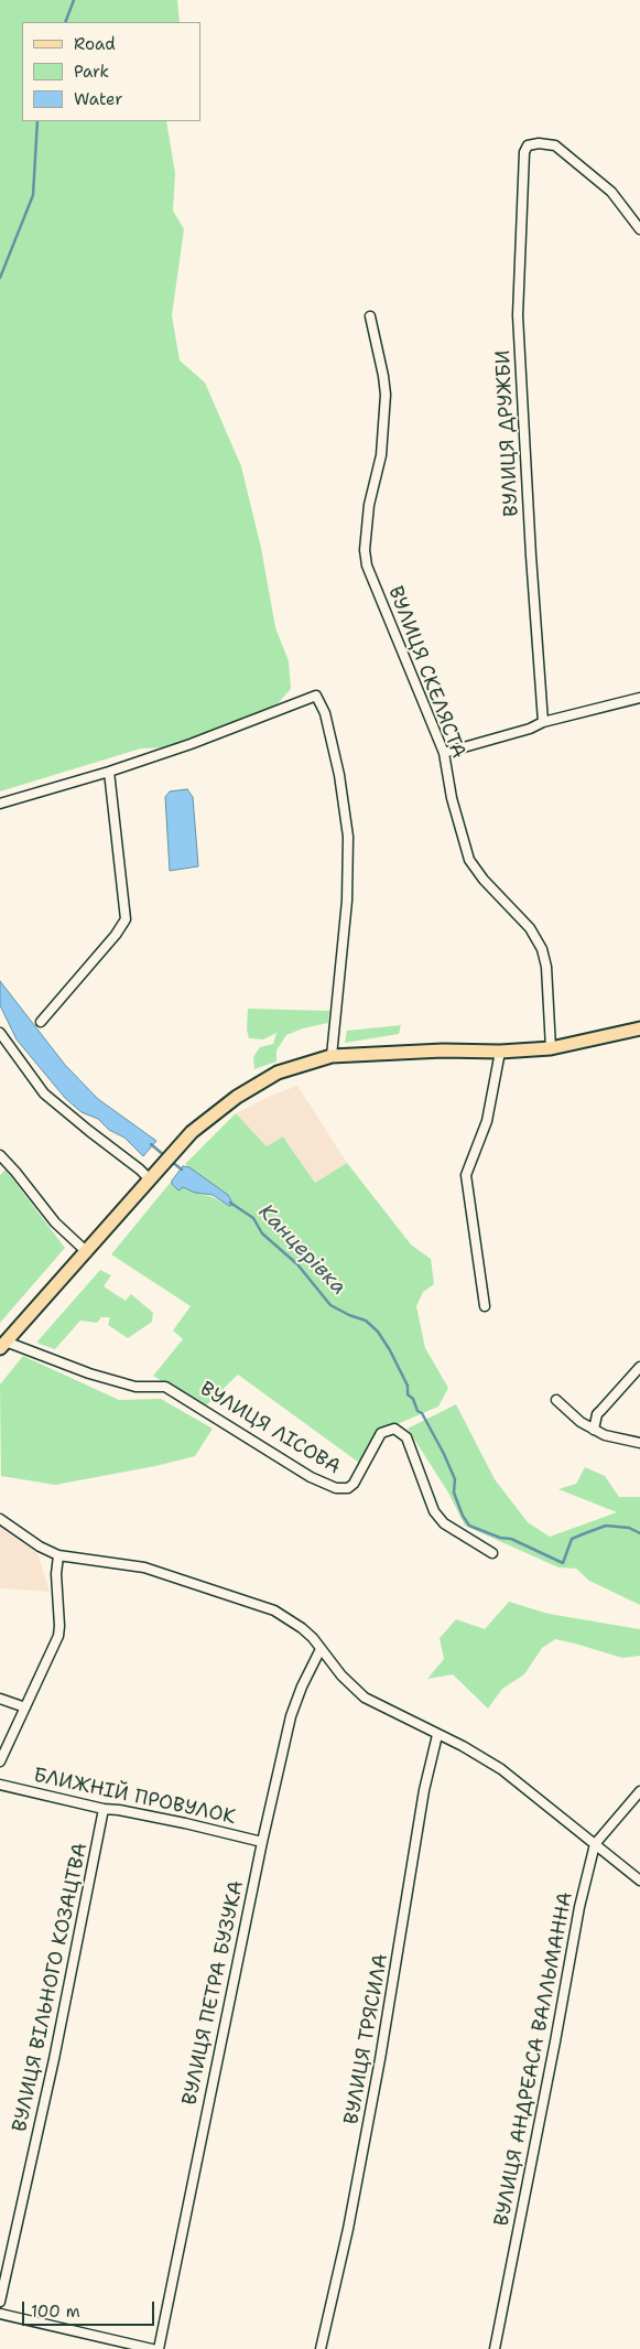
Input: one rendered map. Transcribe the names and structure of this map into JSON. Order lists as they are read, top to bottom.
{
  "streets": {
    "street": [
      "ВУЛИЦЯ ДРУЖБИ",
      "ВУЛИЦЯ СКЕЛЯСТА",
      "ВУЛИЦЯ ЛІСОВА",
      "БЛИЖНІЙ ПРОВУЛОК",
      "ВУЛИЦЯ ВІЛЬНОГО КОЗАЦТВА",
      "ВУЛИЦЯ ПЕТРА БУЗУКА",
      "ВУЛИЦЯ ТРЯСИЛА",
      "ВУЛИЦЯ АНДРЕАСА ВАЛЛЬМАННА"
    ]
  },
  "crossings": [
    ["БЛИЖНІЙ ПРОВУЛОК", "ВУЛИЦЯ ВІЛЬНОГО КОЗАЦТВА"],
    ["БЛИЖНІЙ ПРОВУЛОК", "ВУЛИЦЯ ПЕТРА БУЗУКА"]
  ],
  "water": ["Канцерівка"],
  "legend": ["Road", "Park", "Water"],
  "scale_bar": "100 m"
}
